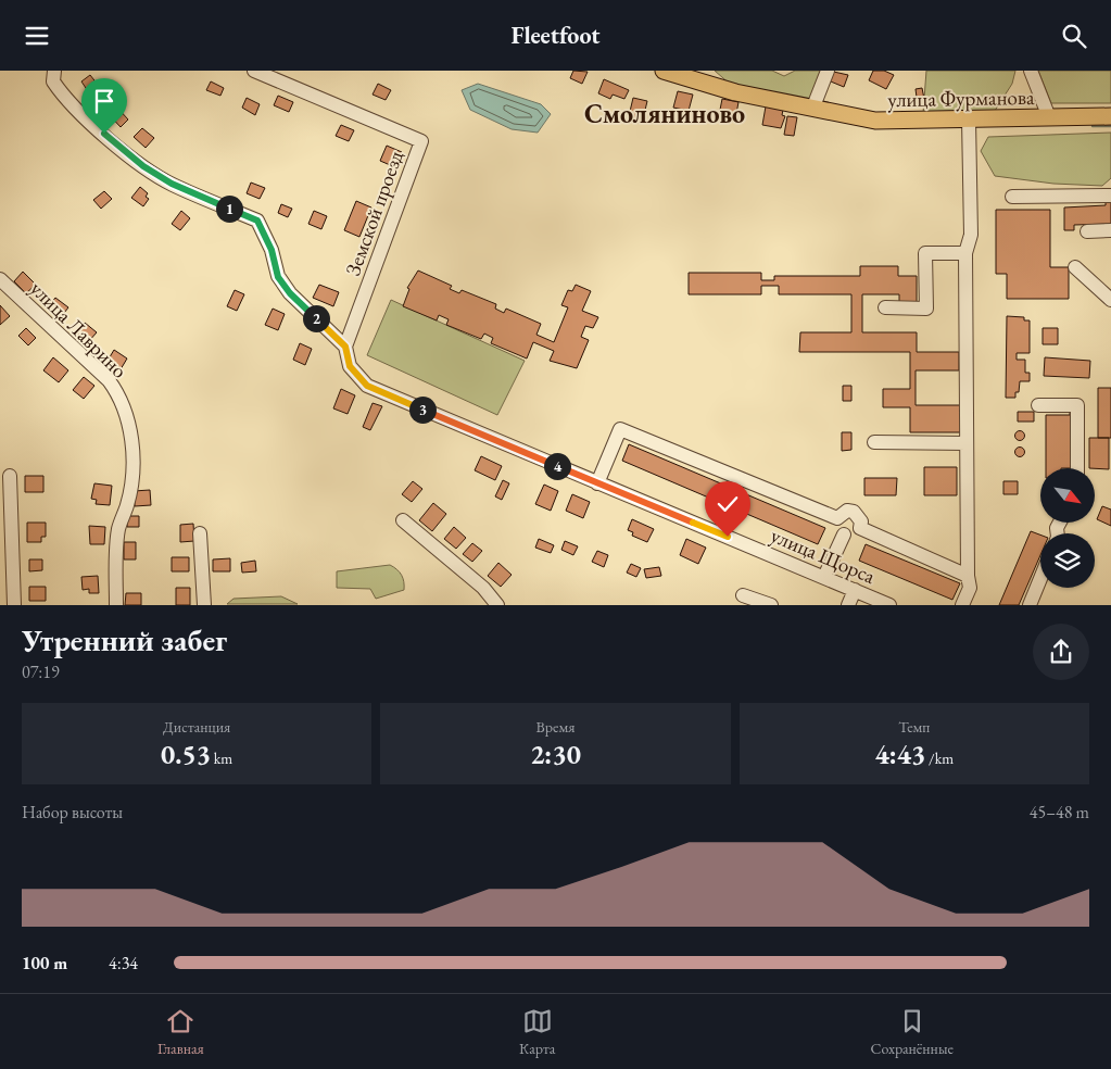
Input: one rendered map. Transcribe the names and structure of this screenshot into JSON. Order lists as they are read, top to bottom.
{
  "streets": {
    "main road": ["улица Фурманова"],
    "street": ["Земской проезд", "улица Лаврино", "улица Щорса"]
  },
  "crossings": [
    ["Земской проезд", "улица Щорса"]
  ],
  "districts": ["Смоляниново"],
  "north": "bottom right",
  "page": {
    "header": "Fleetfoot",
    "pins": [
      "1",
      "2",
      "3",
      "4"
    ],
    "heading": ["Утренний забег", "07:19"],
    "stats": [
      ["Дистанция", "0.53 km"],
      ["Время", "2:30"],
      ["Темп", "4:43 /km"]
    ],
    "chart": ["Набор высоты", "45–48 m"],
    "list": [
      {
        "name": "100 m",
        "note": "4:34"
      }
    ],
    "tabs": ["Главная", "Карта", "Сохранённые"]
  }
}
